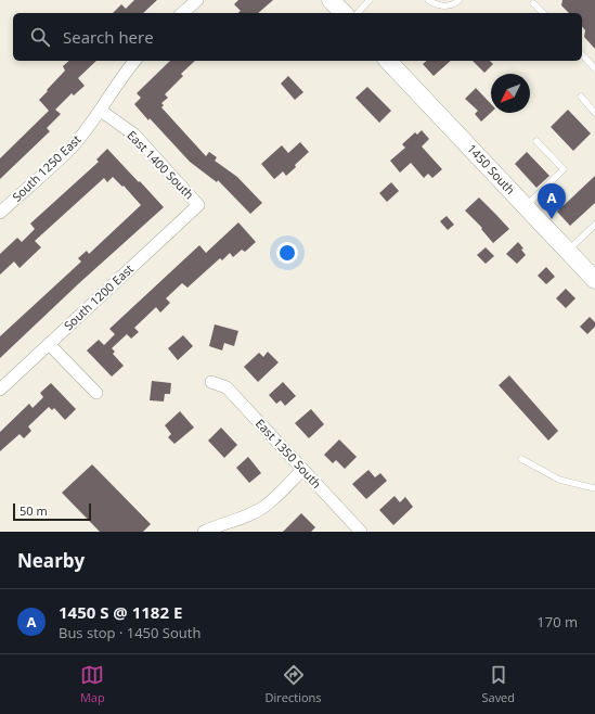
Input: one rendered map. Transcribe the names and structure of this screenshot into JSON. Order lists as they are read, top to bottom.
{
  "streets": {
    "street": [
      "East 1400 South",
      "South 1250 East",
      "1450 South",
      "South 1200 East",
      "East 1350 South"
    ]
  },
  "crossings": [
    ["East 1400 South", "South 1250 East"],
    ["East 1400 South", "South 1200 East"]
  ],
  "scale_bar": "50 m",
  "north": "bottom left",
  "page": {
    "search": "Search here",
    "pins": "A",
    "scale": "50 m",
    "heading": "Nearby",
    "list": [
      {
        "mark": "A",
        "name": "1450 S @ 1182 E",
        "note": "Bus stop · 1450 South",
        "value": "170 m"
      }
    ],
    "nav": ["Map", "Directions", "Saved"]
  }
}
